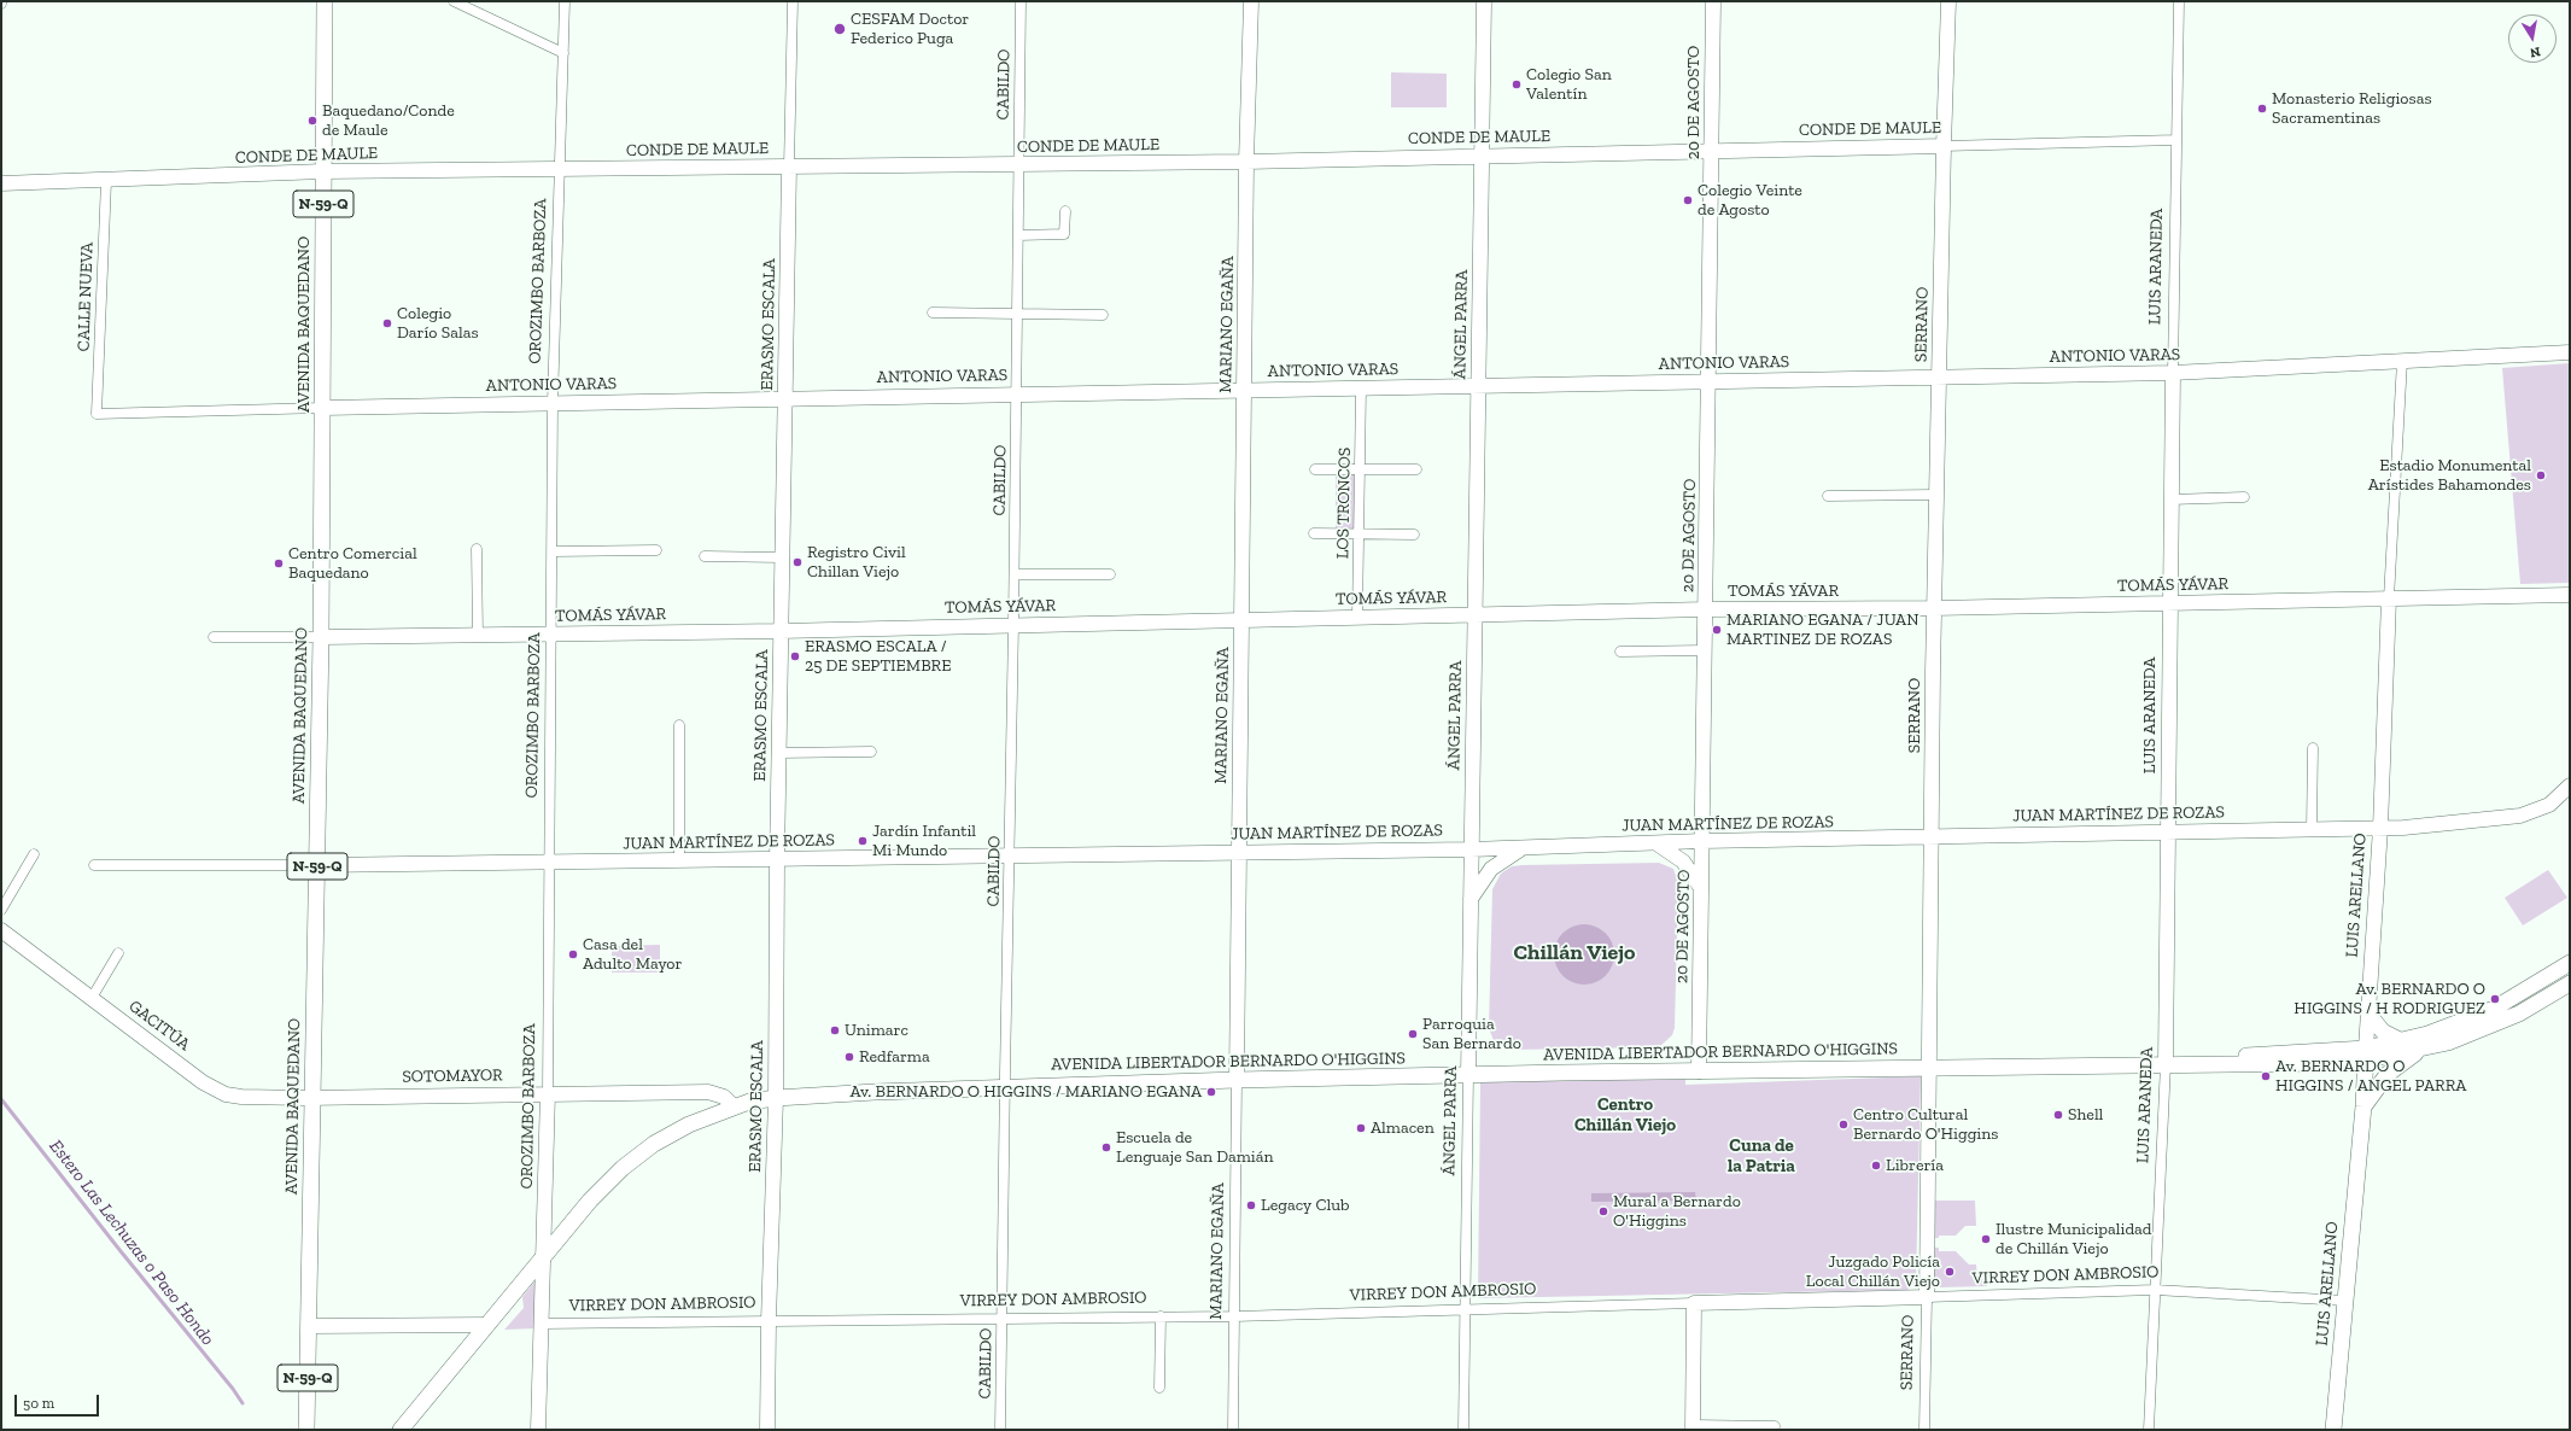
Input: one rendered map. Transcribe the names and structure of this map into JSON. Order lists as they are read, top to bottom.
{
  "streets": {
    "main road": [
      "N-59-Q",
      "AVENIDA BAQUEDANO",
      "LUIS ARELLANO",
      "AVENIDA LIBERTADOR BERNARDO O'HIGGINS"
    ],
    "street": [
      "CABILDO",
      "20 DE AGOSTO",
      "CONDE DE MAULE",
      "LUIS ARANEDA",
      "OROZIMBO BARBOZA",
      "CALLE NUEVA",
      "ERASMO ESCALA",
      "MARIANO EGAÑA",
      "ÁNGEL PARRA",
      "SERRANO",
      "ANTONIO VARAS",
      "LOS TRONCOS",
      "TOMÁS YÁVAR",
      "JUAN MARTÍNEZ DE ROZAS",
      "GACITÚA",
      "SOTOMAYOR",
      "VIRREY DON AMBROSIO"
    ]
  },
  "crossings": [
    ["CABILDO", "CONDE DE MAULE"],
    ["CABILDO", "ANTONIO VARAS"],
    ["CABILDO", "TOMÁS YÁVAR"],
    ["CABILDO", "JUAN MARTÍNEZ DE ROZAS"],
    ["CABILDO", "AVENIDA LIBERTADOR BERNARDO O'HIGGINS"],
    ["CABILDO", "VIRREY DON AMBROSIO"],
    ["20 DE AGOSTO", "CONDE DE MAULE"],
    ["20 DE AGOSTO", "ANTONIO VARAS"],
    ["20 DE AGOSTO", "TOMÁS YÁVAR"],
    ["20 DE AGOSTO", "JUAN MARTÍNEZ DE ROZAS"],
    ["20 DE AGOSTO", "AVENIDA LIBERTADOR BERNARDO O'HIGGINS"],
    ["CONDE DE MAULE", "LUIS ARANEDA"],
    ["CONDE DE MAULE", "OROZIMBO BARBOZA"],
    ["CONDE DE MAULE", "CALLE NUEVA"],
    ["CONDE DE MAULE", "AVENIDA BAQUEDANO"],
    ["CONDE DE MAULE", "ERASMO ESCALA"],
    ["CONDE DE MAULE", "MARIANO EGAÑA"],
    ["CONDE DE MAULE", "ÁNGEL PARRA"],
    ["CONDE DE MAULE", "SERRANO"],
    ["LUIS ARANEDA", "ANTONIO VARAS"],
    ["LUIS ARANEDA", "TOMÁS YÁVAR"],
    ["LUIS ARANEDA", "JUAN MARTÍNEZ DE ROZAS"],
    ["LUIS ARANEDA", "AVENIDA LIBERTADOR BERNARDO O'HIGGINS"],
    ["LUIS ARANEDA", "VIRREY DON AMBROSIO"],
    ["OROZIMBO BARBOZA", "ANTONIO VARAS"],
    ["OROZIMBO BARBOZA", "TOMÁS YÁVAR"],
    ["OROZIMBO BARBOZA", "JUAN MARTÍNEZ DE ROZAS"],
    ["OROZIMBO BARBOZA", "AVENIDA LIBERTADOR BERNARDO O'HIGGINS"],
    ["OROZIMBO BARBOZA", "SOTOMAYOR"],
    ["OROZIMBO BARBOZA", "VIRREY DON AMBROSIO"],
    ["CALLE NUEVA", "ANTONIO VARAS"],
    ["AVENIDA BAQUEDANO", "ANTONIO VARAS"],
    ["AVENIDA BAQUEDANO", "TOMÁS YÁVAR"],
    ["AVENIDA BAQUEDANO", "JUAN MARTÍNEZ DE ROZAS"],
    ["AVENIDA BAQUEDANO", "GACITÚA"],
    ["AVENIDA BAQUEDANO", "SOTOMAYOR"],
    ["ERASMO ESCALA", "ANTONIO VARAS"],
    ["ERASMO ESCALA", "TOMÁS YÁVAR"],
    ["ERASMO ESCALA", "JUAN MARTÍNEZ DE ROZAS"],
    ["ERASMO ESCALA", "AVENIDA LIBERTADOR BERNARDO O'HIGGINS"],
    ["ERASMO ESCALA", "VIRREY DON AMBROSIO"],
    ["MARIANO EGAÑA", "ANTONIO VARAS"],
    ["MARIANO EGAÑA", "TOMÁS YÁVAR"],
    ["MARIANO EGAÑA", "JUAN MARTÍNEZ DE ROZAS"],
    ["MARIANO EGAÑA", "AVENIDA LIBERTADOR BERNARDO O'HIGGINS"],
    ["MARIANO EGAÑA", "VIRREY DON AMBROSIO"],
    ["ÁNGEL PARRA", "ANTONIO VARAS"],
    ["ÁNGEL PARRA", "TOMÁS YÁVAR"],
    ["ÁNGEL PARRA", "JUAN MARTÍNEZ DE ROZAS"],
    ["ÁNGEL PARRA", "AVENIDA LIBERTADOR BERNARDO O'HIGGINS"],
    ["ÁNGEL PARRA", "VIRREY DON AMBROSIO"],
    ["SERRANO", "ANTONIO VARAS"],
    ["SERRANO", "TOMÁS YÁVAR"],
    ["SERRANO", "JUAN MARTÍNEZ DE ROZAS"],
    ["SERRANO", "AVENIDA LIBERTADOR BERNARDO O'HIGGINS"],
    ["SERRANO", "VIRREY DON AMBROSIO"],
    ["ANTONIO VARAS", "LOS TRONCOS"],
    ["ANTONIO VARAS", "LUIS ARELLANO"],
    ["LOS TRONCOS", "TOMÁS YÁVAR"],
    ["TOMÁS YÁVAR", "LUIS ARELLANO"],
    ["JUAN MARTÍNEZ DE ROZAS", "LUIS ARELLANO"],
    ["LUIS ARELLANO", "AVENIDA LIBERTADOR BERNARDO O'HIGGINS"],
    ["LUIS ARELLANO", "VIRREY DON AMBROSIO"],
    ["GACITÚA", "SOTOMAYOR"],
    ["AVENIDA LIBERTADOR BERNARDO O'HIGGINS", "SOTOMAYOR"]
  ],
  "districts": ["Chillán Viejo", "Centro Chillán Viejo", "Cuna de la Patria"],
  "water": ["Estero Las Lechuzas o Paso Hondo"],
  "places": [
    "CESFAM Doctor Federico Puga",
    "Colegio San Valentín",
    "Monasterio Religiosas Sacramentinas",
    "Baquedano/Conde de Maule",
    "Colegio Veinte de Agosto",
    "Colegio Darío Salas",
    "Estadio Monumental Arístides Bahamondes",
    "Registro Civil Chillan Viejo",
    "Centro Comercial Baquedano",
    "MARIANO EGANA / JUAN MARTINEZ DE ROZAS",
    "ERASMO ESCALA / 25 DE SEPTIEMBRE",
    "Jardín Infantil Mi Mundo",
    "Casa del Adulto Mayor",
    "Av. BERNARDO O HIGGINS / H RODRIGUEZ",
    "Unimarc",
    "Parroquia San Bernardo",
    "Redfarma",
    "Av. BERNARDO O HIGGINS / ANGEL PARRA",
    "Av. BERNARDO O HIGGINS / MARIANO EGANA",
    "Shell",
    "Centro Cultural Bernardo O'Higgins",
    "Almacen",
    "Escuela de Lenguaje San Damián",
    "Librería",
    "Legacy Club",
    "Mural a Bernardo O'Higgins",
    "Ilustre Municipalidad de Chillán Viejo",
    "Juzgado Policía Local Chillán Viejo"
  ],
  "scale_bar": "50 m",
  "north": "bottom"
}
